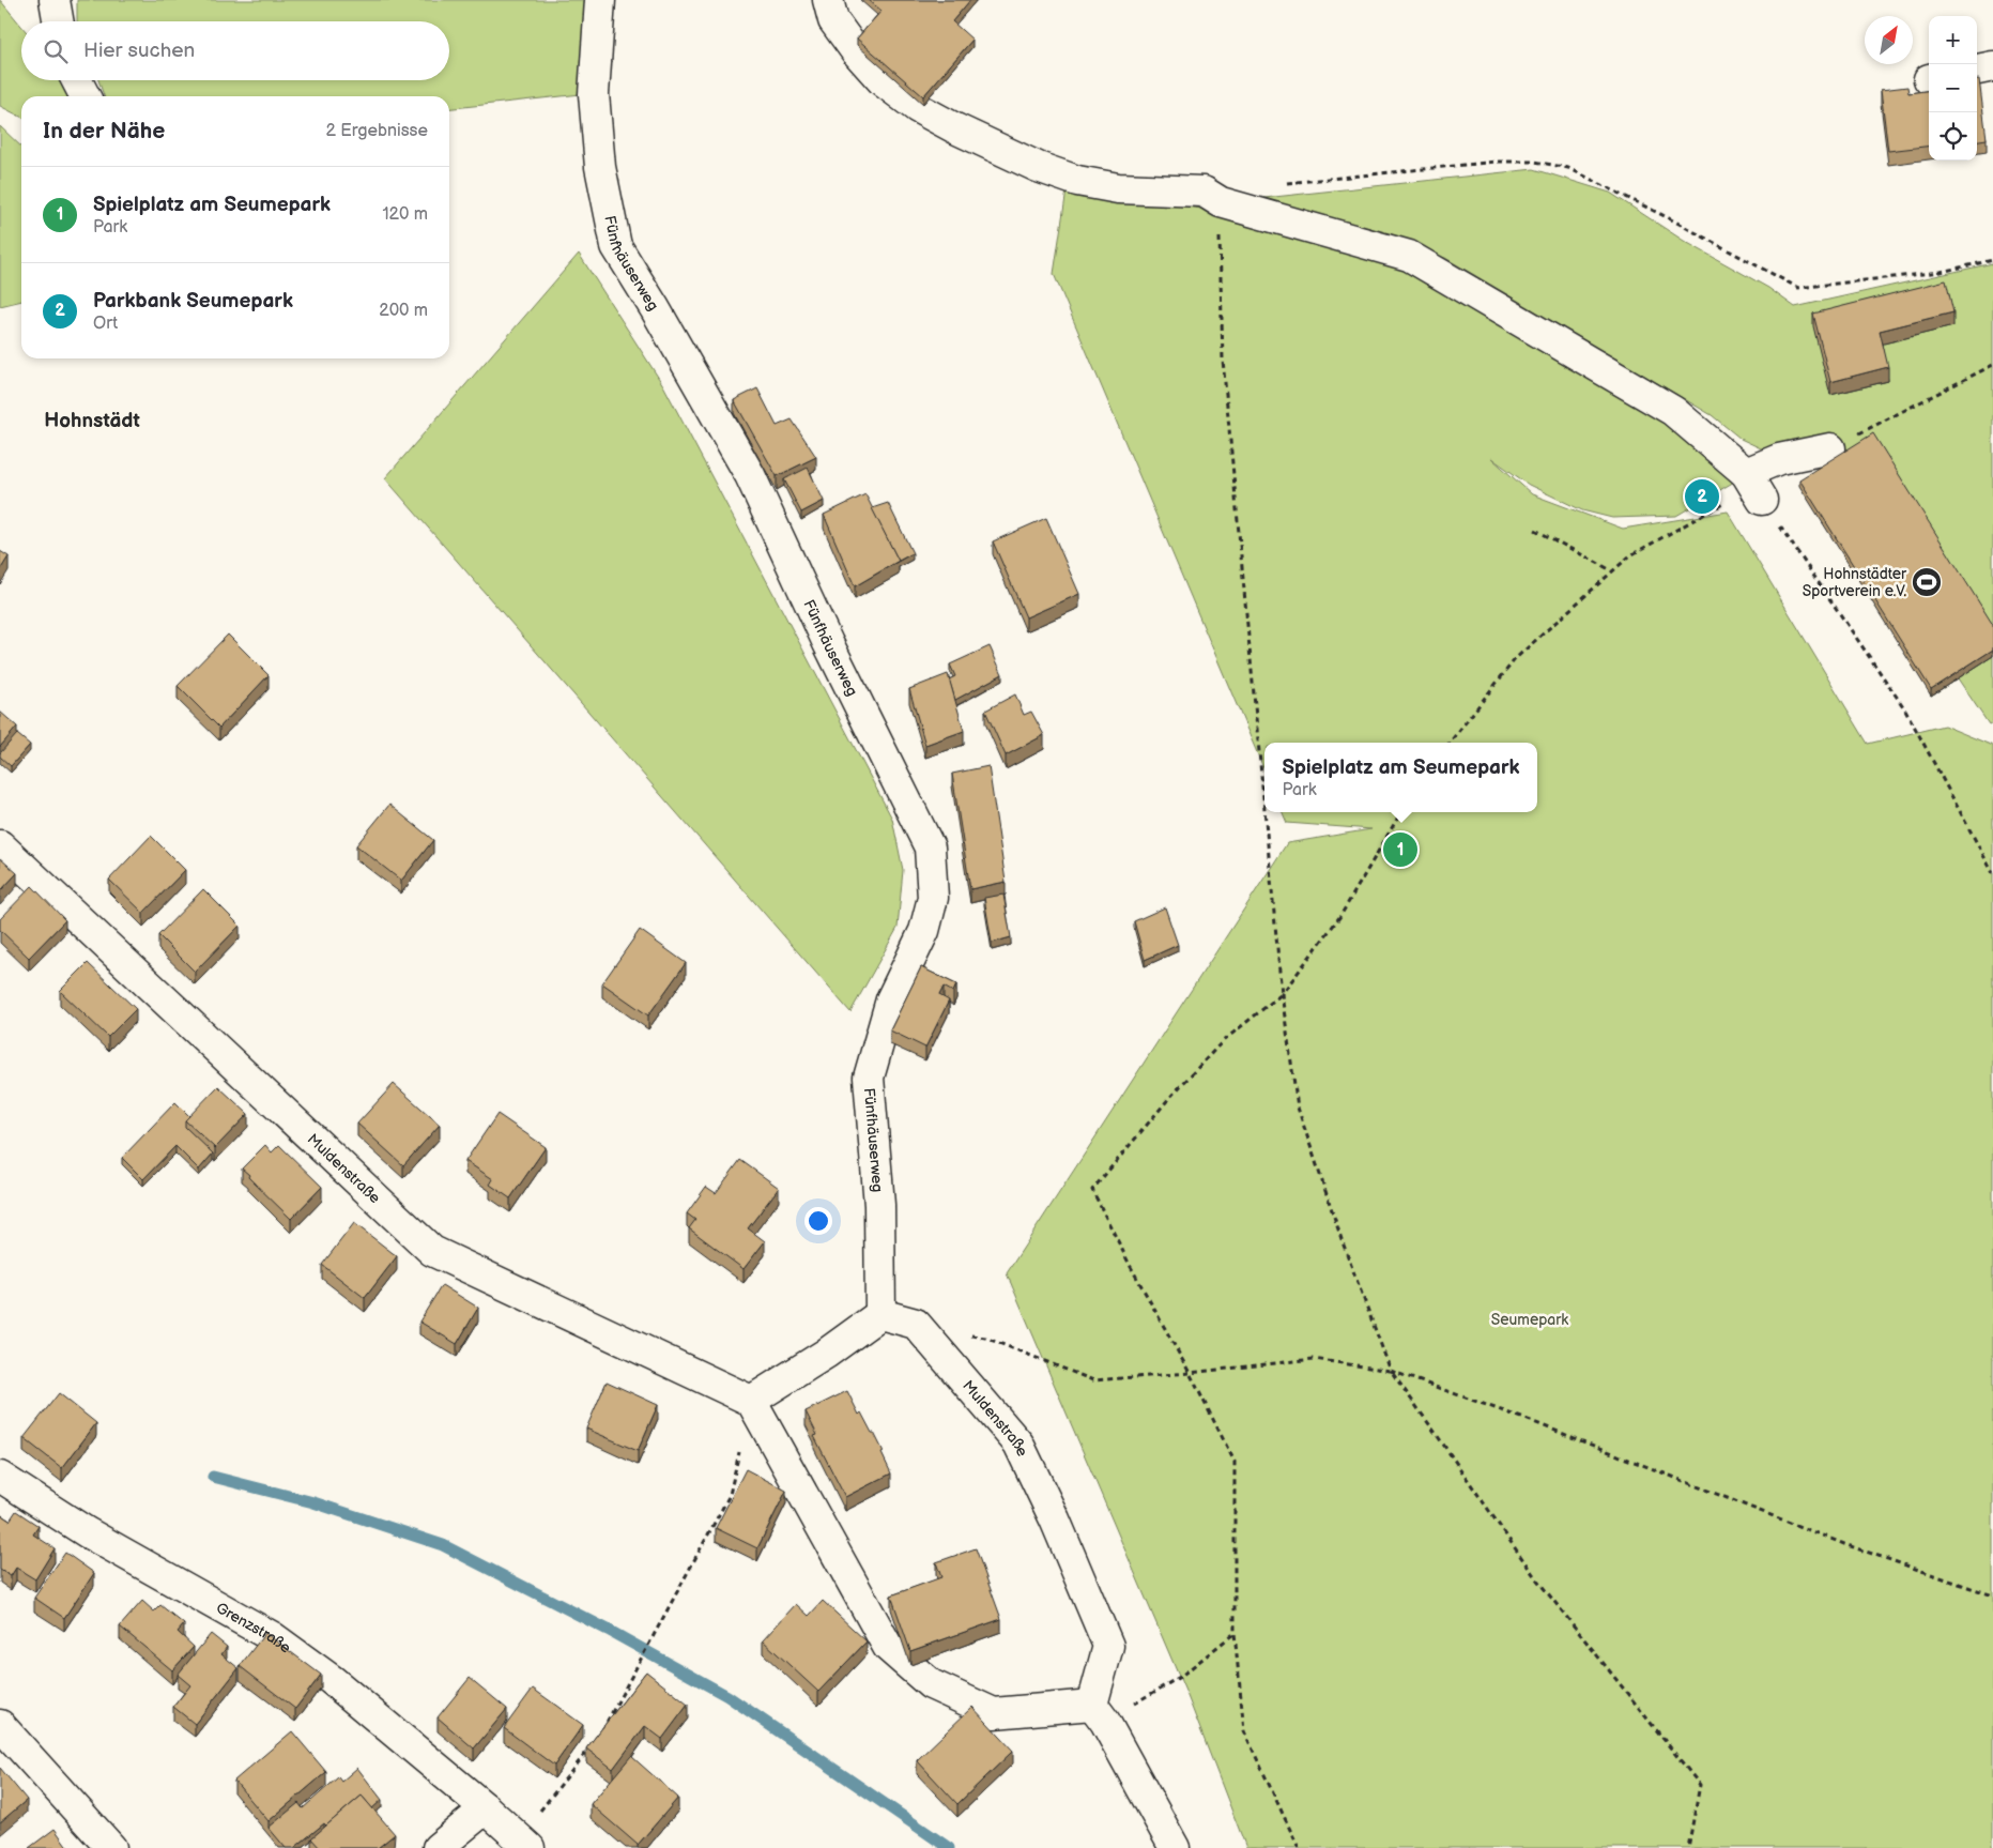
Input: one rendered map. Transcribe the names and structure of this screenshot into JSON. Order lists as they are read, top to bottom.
{
  "streets": {
    "street": ["Fünfhäuserweg", "Muldenstraße", "Grenzstraße"]
  },
  "districts": ["Hohnstädt"],
  "parks": ["Seumepark"],
  "places": {
    "sports": ["Hohnstädter Sportverein e.V."]
  },
  "north": "top right",
  "page": {
    "map_buttons": ["+", "−"],
    "search": "Hier suchen",
    "heading": ["In der Nähe", "2 Ergebnisse"],
    "list": [
      {
        "mark": "1",
        "name": "Spielplatz am Seumepark",
        "note": "Park",
        "value": "120 m"
      },
      {
        "mark": "2",
        "name": "Parkbank Seumepark",
        "note": "Ort",
        "value": "200 m"
      }
    ],
    "pins": ["2", "1"],
    "popup": ["Spielplatz am Seumepark", "Park"]
  }
}
